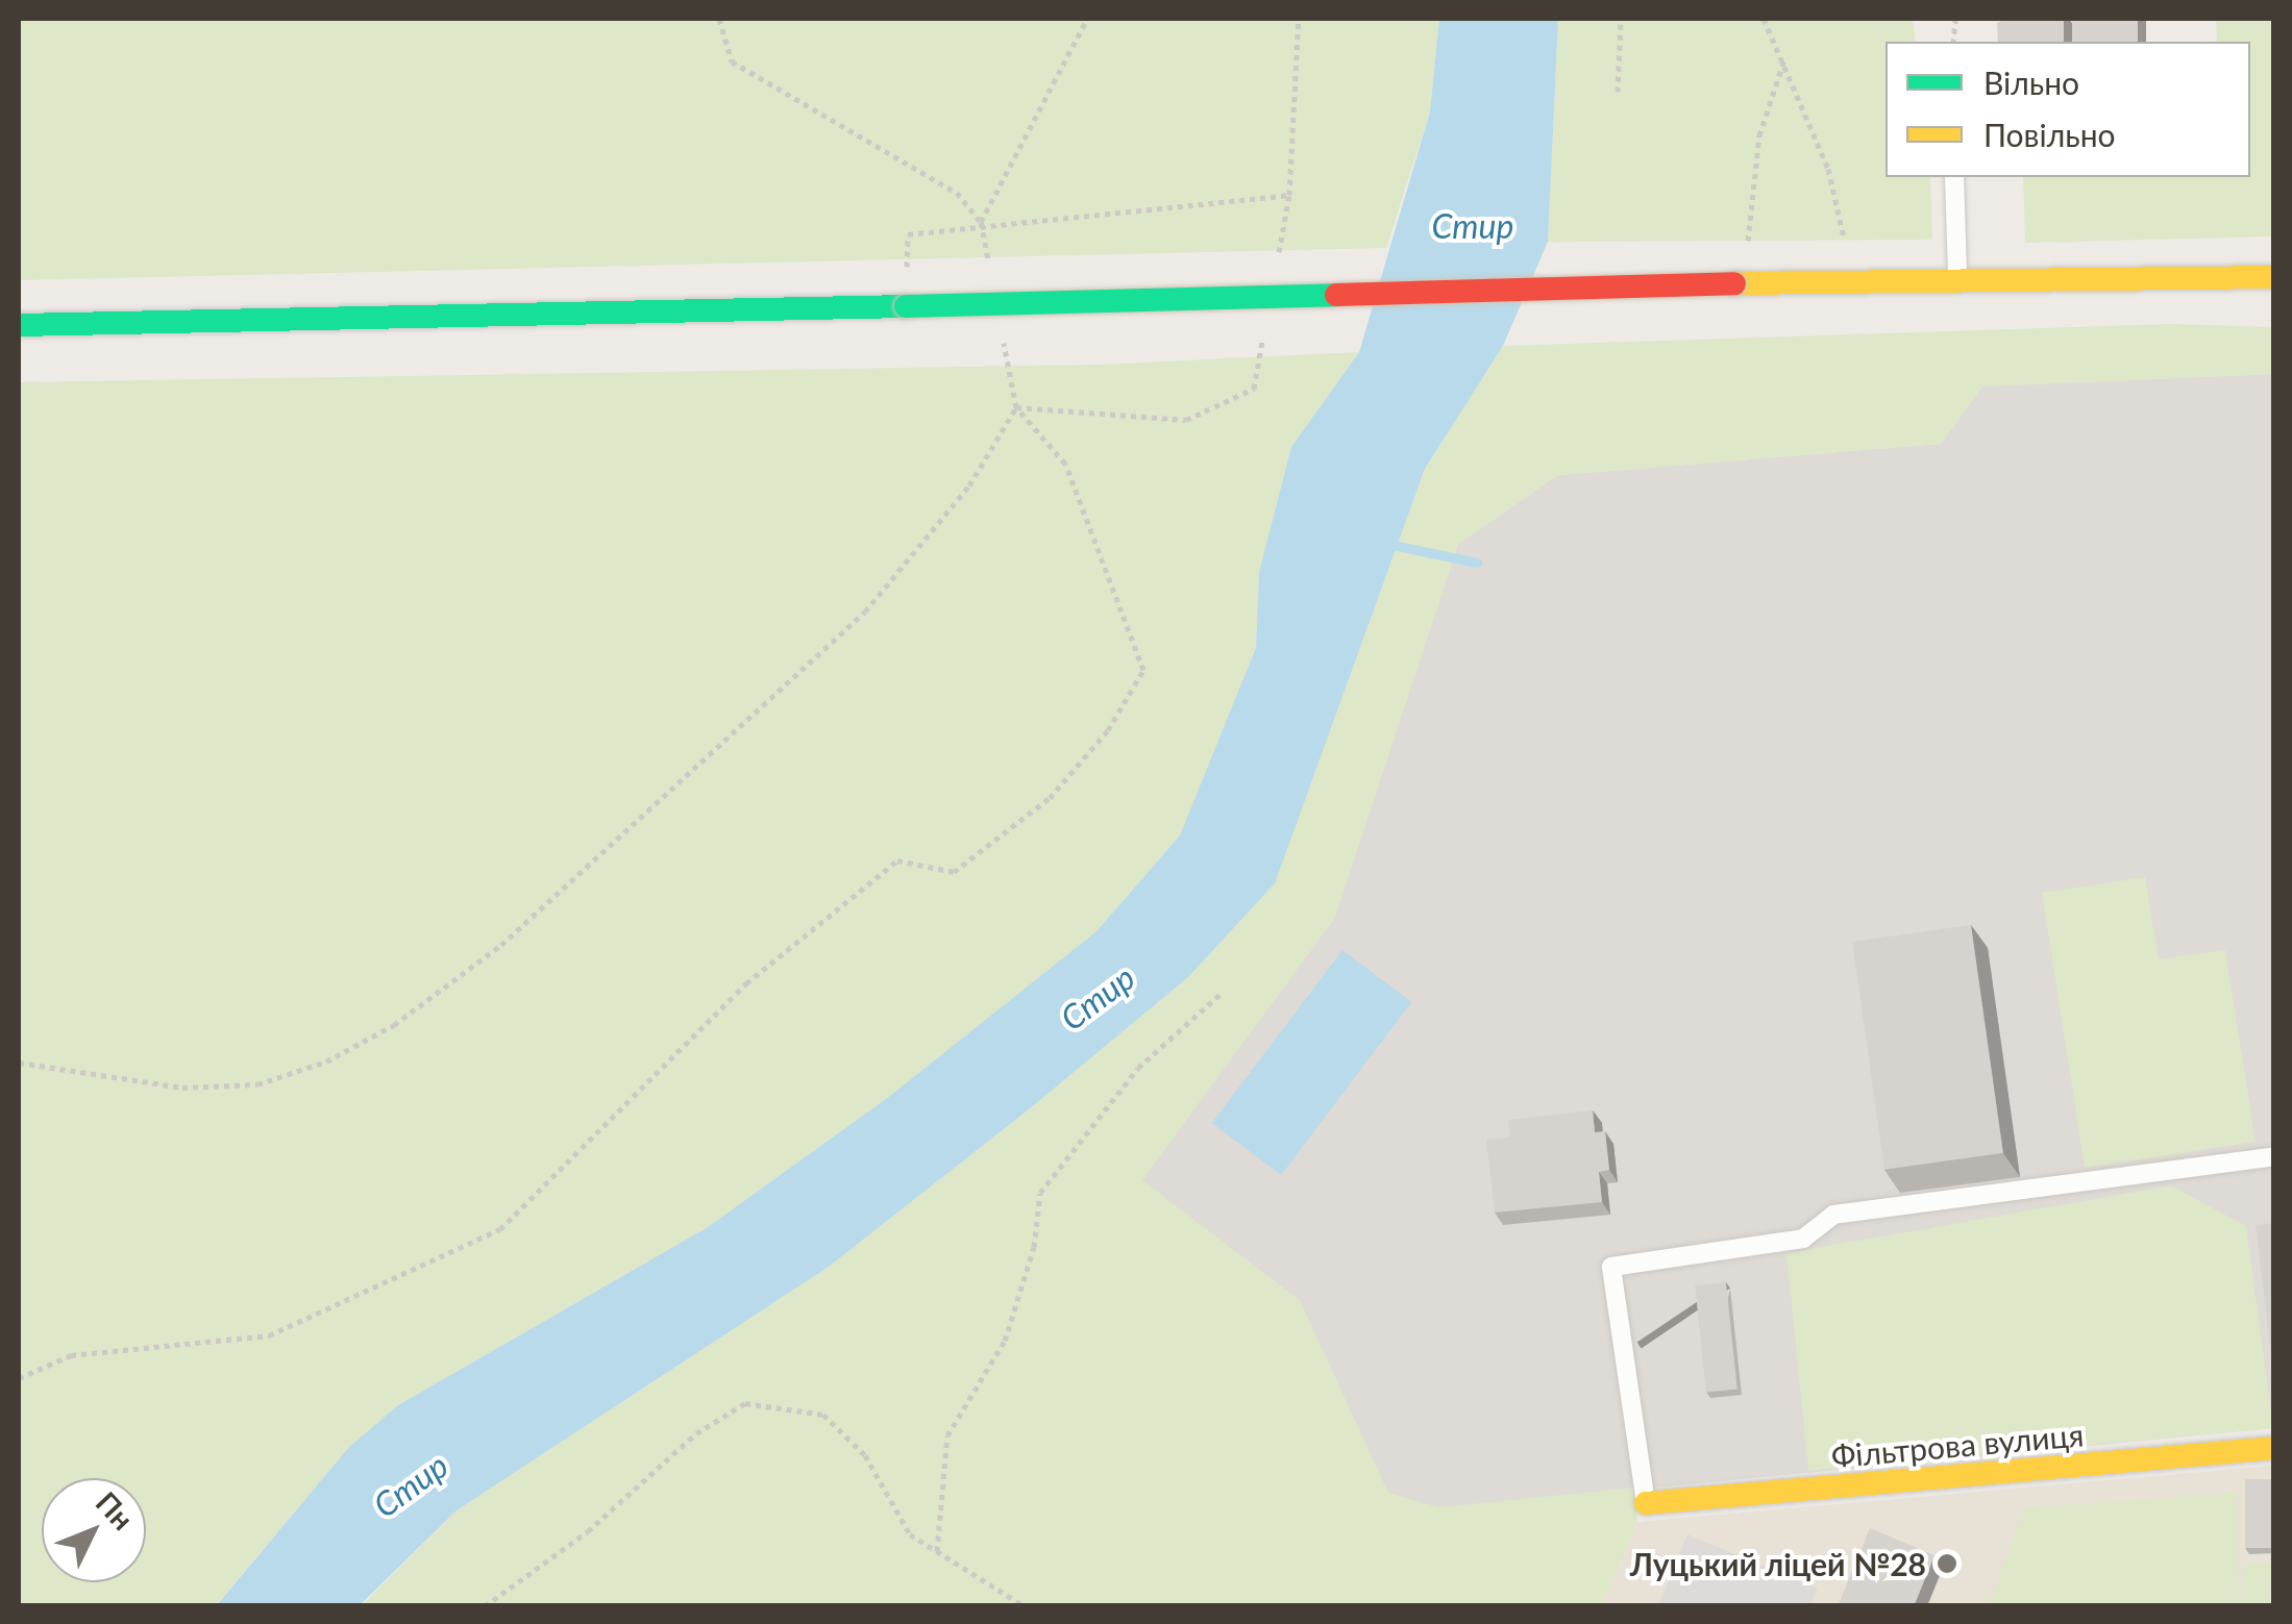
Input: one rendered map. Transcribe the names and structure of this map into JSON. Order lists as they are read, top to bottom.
{
  "streets": {
    "main road": ["Фільтрова вулиця"]
  },
  "water": ["Стир"],
  "places": ["Луцький ліцей №28"],
  "legend": ["Вільно", "Повільно"],
  "north": "top right"
}
